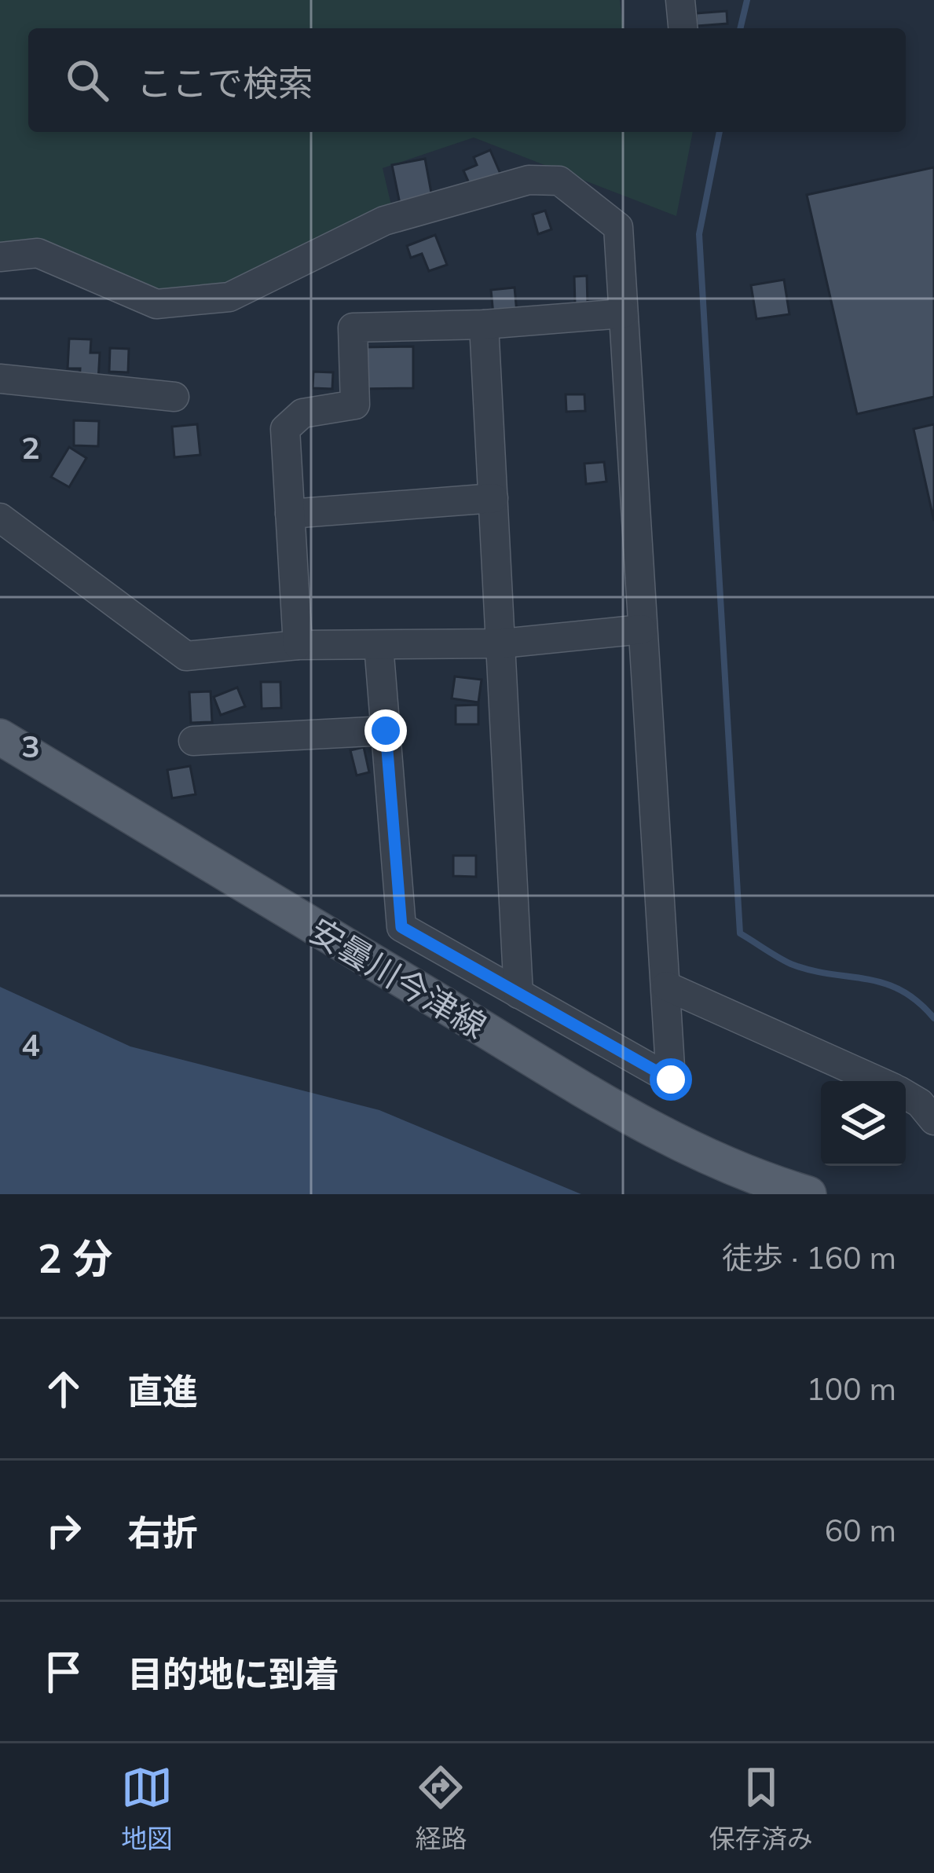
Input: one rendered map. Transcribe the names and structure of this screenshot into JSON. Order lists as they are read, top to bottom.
{
  "streets": {
    "main road": ["安曇川今津線"]
  },
  "page": {
    "search": "ここで検索",
    "heading": ["2 分", "徒歩 · 160 m"],
    "list": [
      ["直進", "100 m"],
      ["右折", "60 m"],
      "目的地に到着"
    ],
    "nav": ["地図", "経路", "保存済み"]
  },
  "grid": {
    "rows": ["2", "3", "4"]
  }
}
